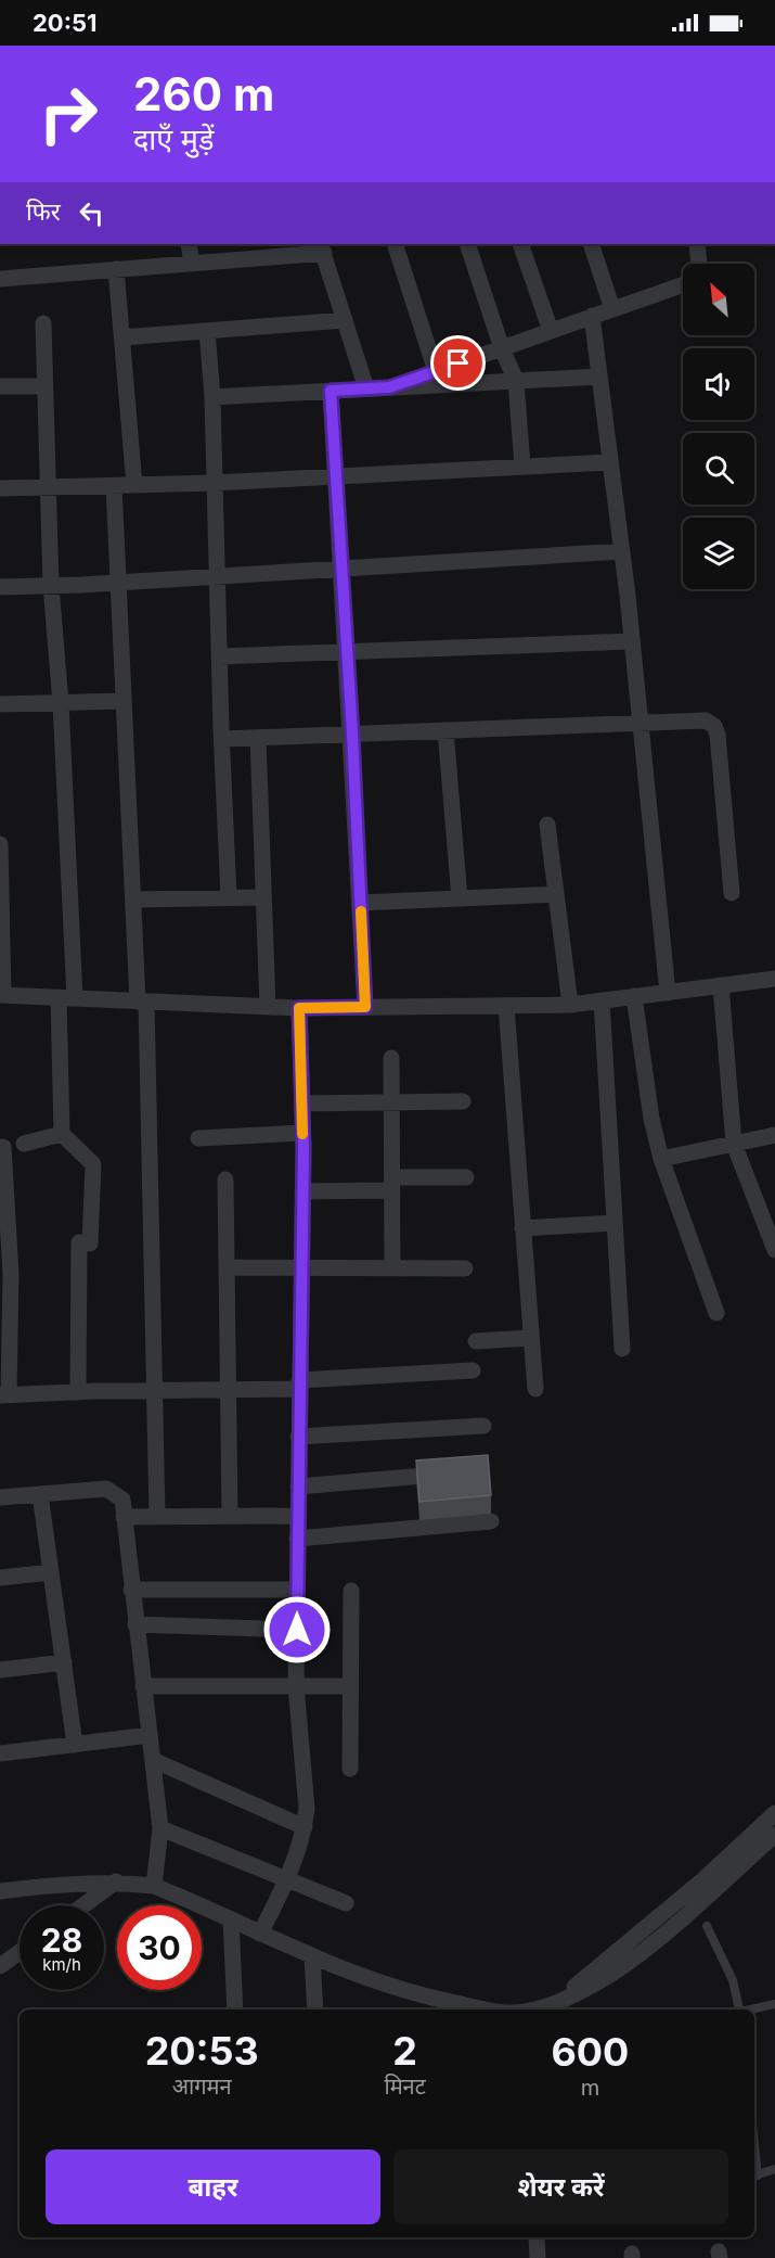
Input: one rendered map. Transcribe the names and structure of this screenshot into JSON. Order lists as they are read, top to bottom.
{
  "north": "top left",
  "page": {
    "status": "20:51",
    "turn": ["260 m", "दाएँ मुड़ें"],
    "then": "फिर",
    "speed": "28 km/h",
    "limit": "30",
    "eta": [
      "20:53",
      "आगमन",
      "2",
      "मिनट",
      "600",
      "m"
    ],
    "buttons": ["बाहर", "शेयर करें"]
  }
}
